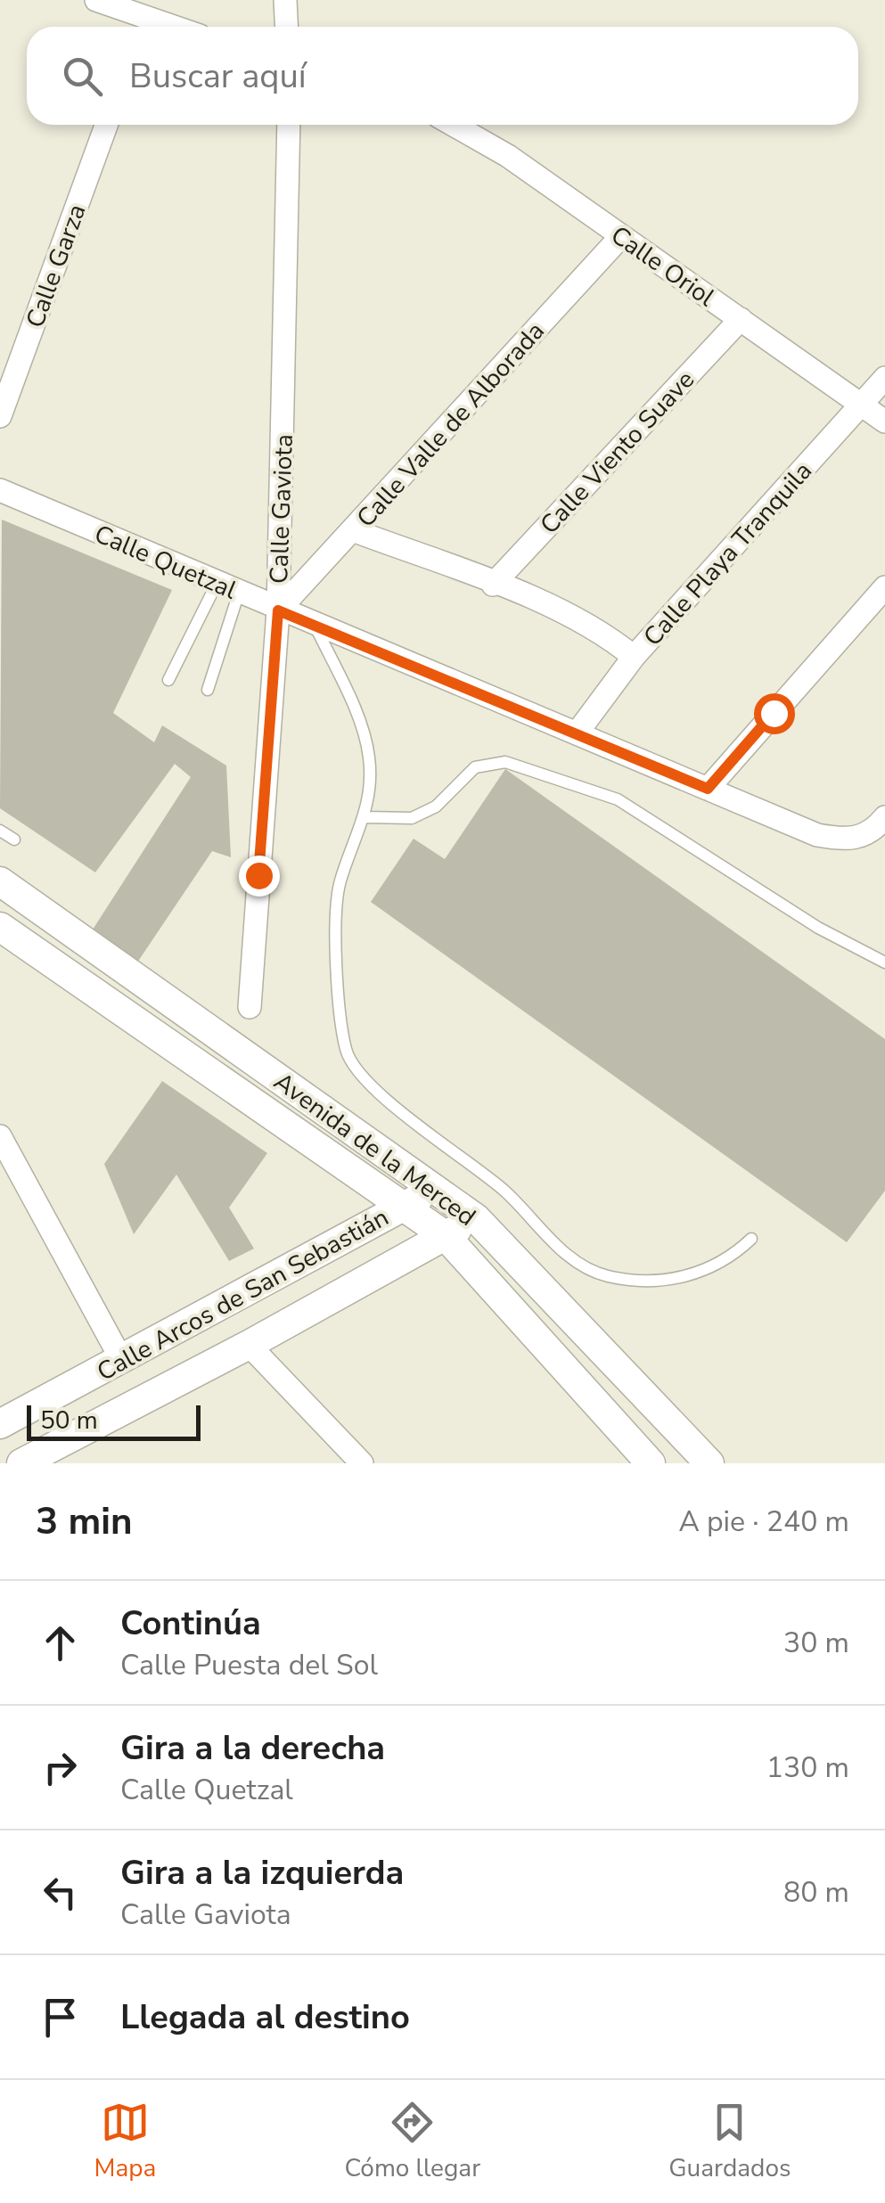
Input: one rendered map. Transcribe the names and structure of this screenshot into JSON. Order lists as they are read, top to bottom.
{
  "streets": {
    "street": [
      "Calle Garza",
      "Calle Oriol",
      "Calle Valle de Alborada",
      "Calle Viento Suave",
      "Calle Gaviota",
      "Calle Playa Tranquila",
      "Calle Quetzal",
      "Avenida de la Merced",
      "Calle Arcos de San Sebastián"
    ]
  },
  "crossings": [
    ["Calle Oriol", "Calle Valle de Alborada"],
    ["Calle Oriol", "Calle Viento Suave"],
    ["Calle Oriol", "Calle Playa Tranquila"],
    ["Calle Valle de Alborada", "Calle Gaviota"],
    ["Calle Valle de Alborada", "Calle Quetzal"],
    ["Calle Gaviota", "Calle Quetzal"],
    ["Calle Playa Tranquila", "Calle Quetzal"],
    ["Avenida de la Merced", "Calle Arcos de San Sebastián"]
  ],
  "scale_bar": "50 m",
  "page": {
    "search": "Buscar aquí",
    "scale": "50 m",
    "heading": ["3 min", "A pie · 240 m"],
    "list": [
      ["Continúa", "Calle Puesta del Sol", "30 m"],
      ["Gira a la derecha", "Calle Quetzal", "130 m"],
      ["Gira a la izquierda", "Calle Gaviota", "80 m"],
      "Llegada al destino"
    ],
    "nav": ["Mapa", "Cómo llegar", "Guardados"]
  }
}
